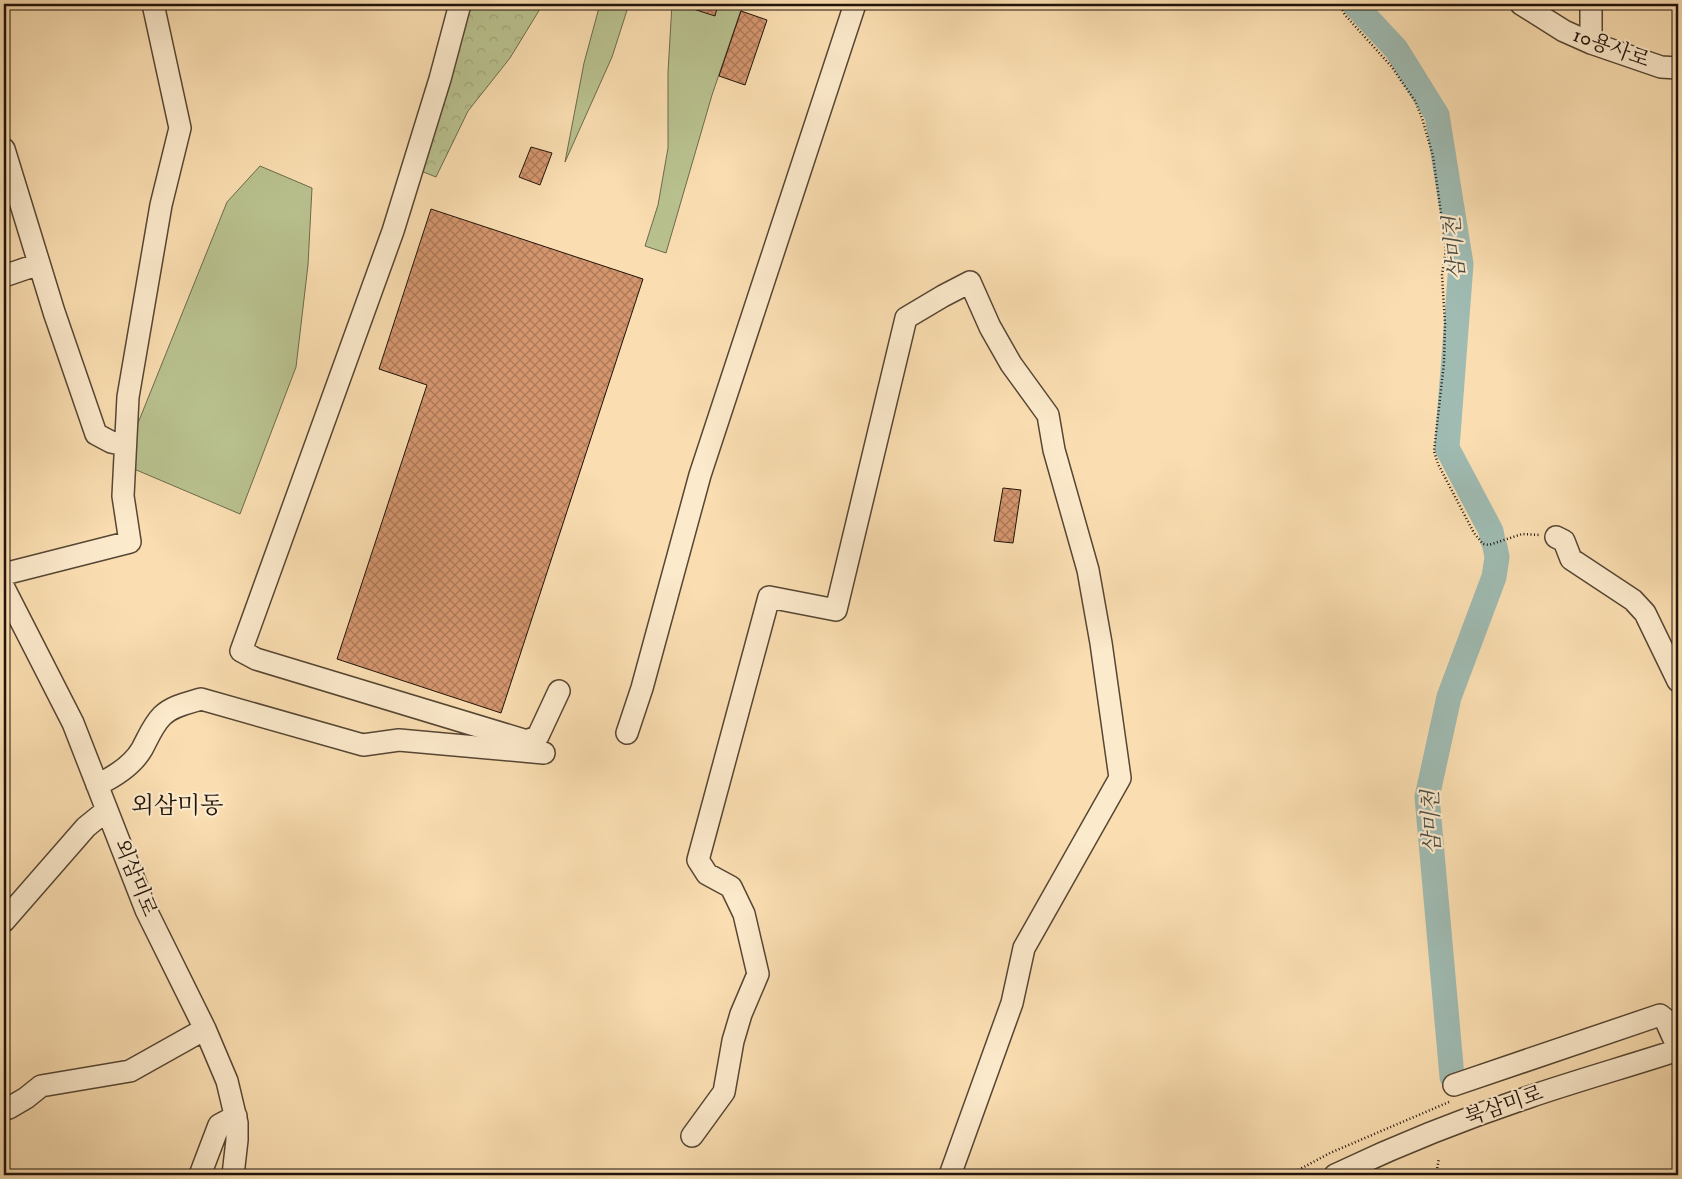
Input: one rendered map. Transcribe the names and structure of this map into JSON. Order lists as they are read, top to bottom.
{
  "streets": {
    "street": ["10용사로", "외삼미로", "북삼미로"]
  },
  "districts": ["외삼미동"],
  "water": ["삼미천"]
}
